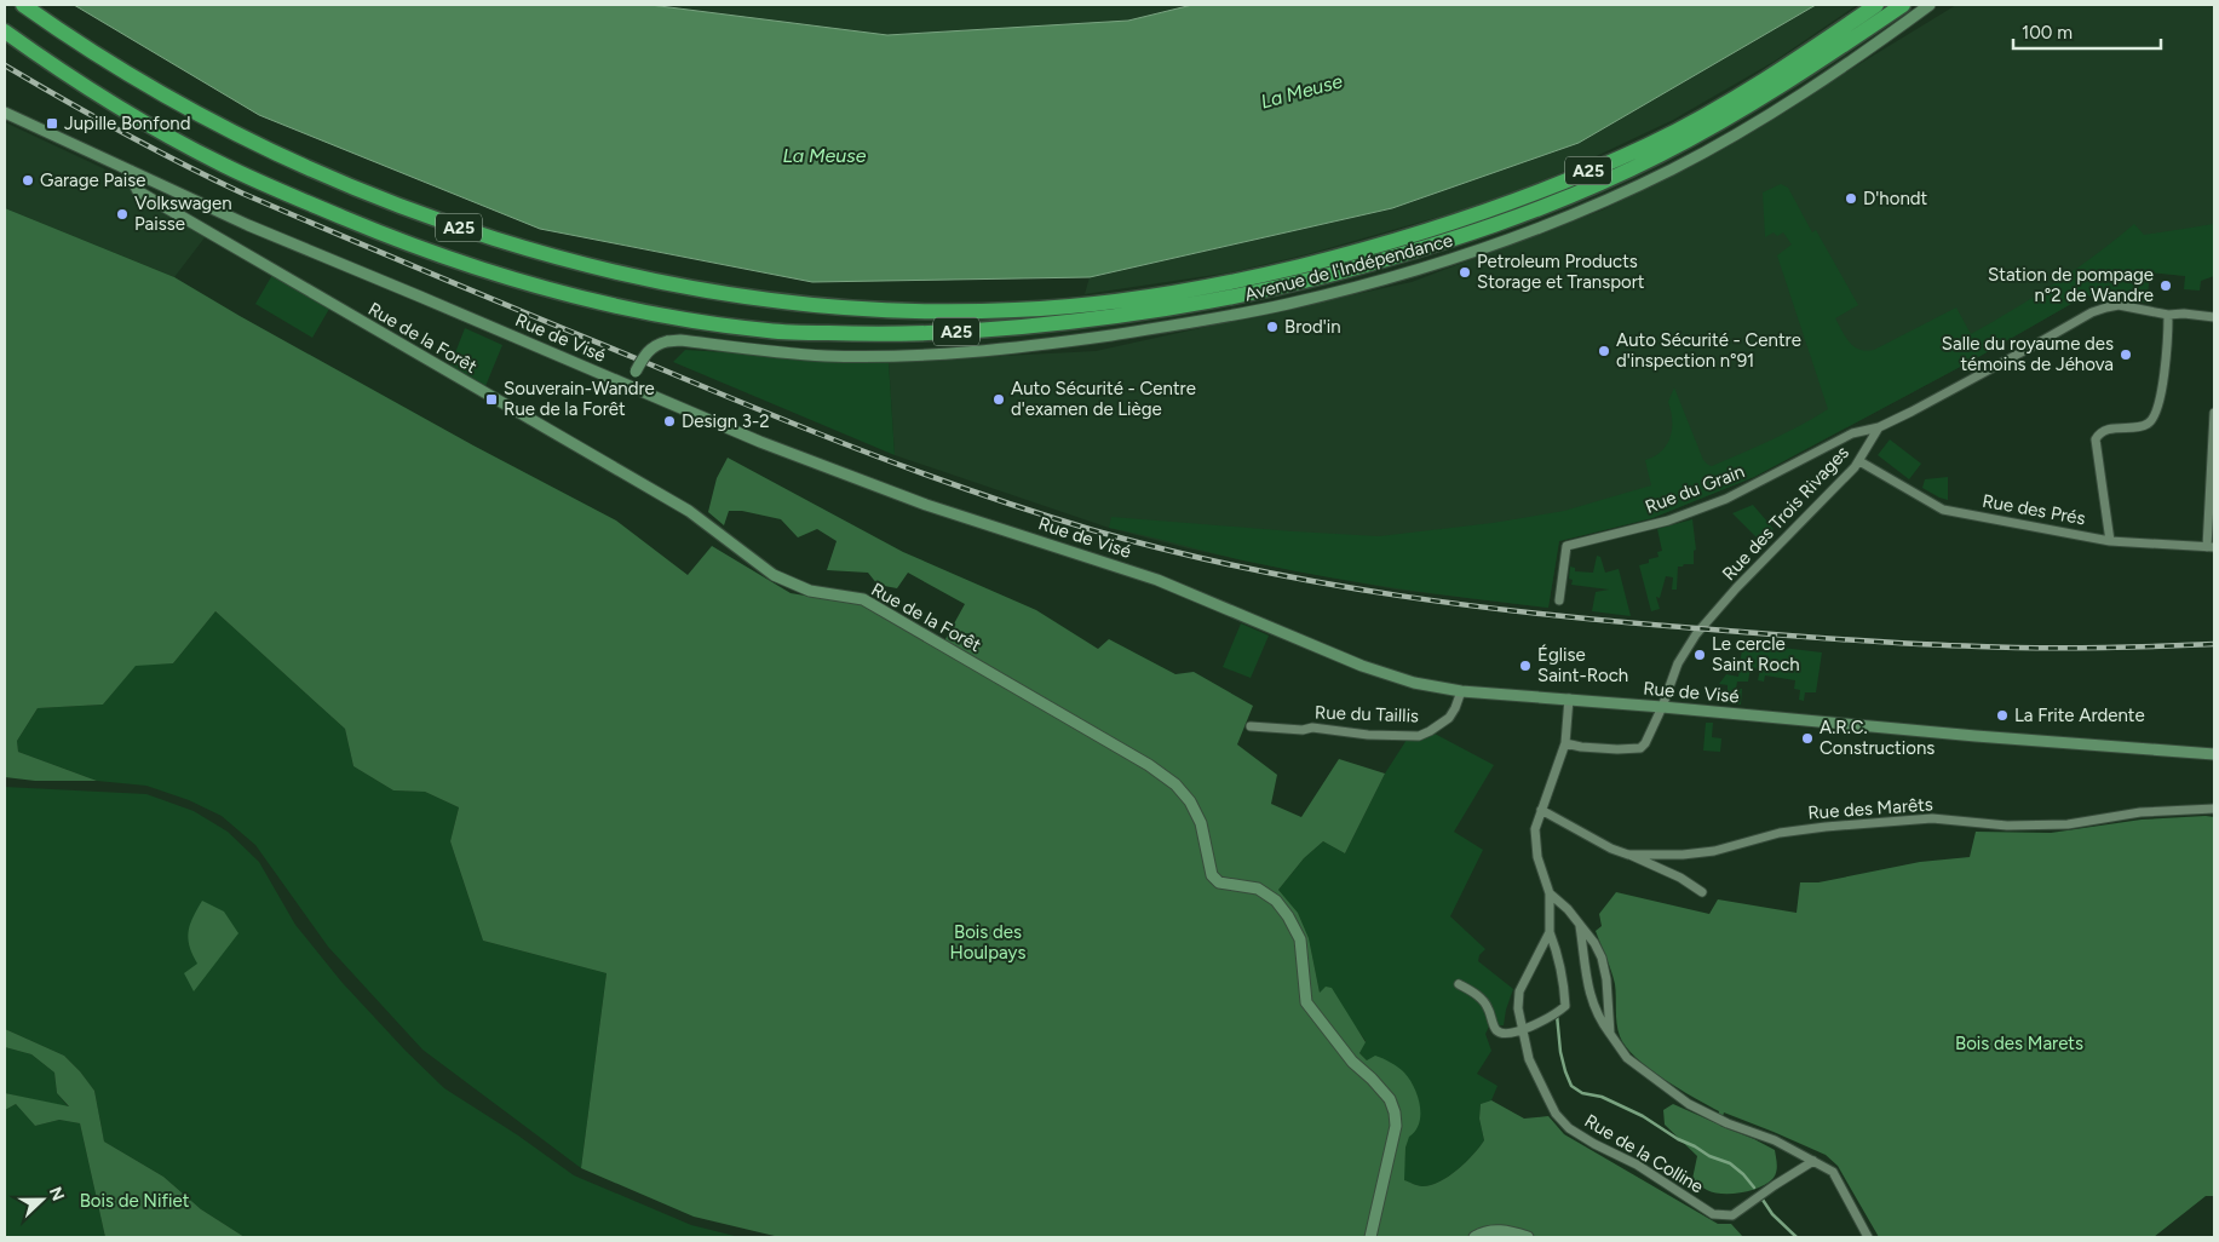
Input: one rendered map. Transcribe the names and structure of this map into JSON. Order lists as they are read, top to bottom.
{
  "streets": {
    "highway": ["A25"],
    "main road": ["Avenue de l'Indépendance", "Rue de la Forêt", "Rue de Visé"],
    "street": [
      "Rue du Grain",
      "Rue des Prés",
      "Rue des Trois Rivages",
      "Rue du Taillis",
      "Rue des Marêts",
      "Rue de la Colline"
    ]
  },
  "crossings": [
    ["Avenue de l'Indépendance", "Rue de Visé"],
    ["Rue de la Forêt", "Rue de Visé"],
    ["Rue de Visé", "Rue des Trois Rivages"],
    ["Rue de Visé", "Rue du Taillis"],
    ["Rue de Visé", "Rue de la Colline"],
    ["Rue du Grain", "Rue des Trois Rivages"],
    ["Rue des Prés", "Rue des Trois Rivages"],
    ["Rue des Trois Rivages", "Rue de la Colline"],
    ["Rue des Marêts", "Rue de la Colline"]
  ],
  "water": ["La Meuse"],
  "parks": ["Bois des Houlpays", "Bois des Marets", "Bois de Nifiet"],
  "places": {
    "transit": ["Jupille Bonfond", "Souverain-Wandre Rue de la Forêt"],
    "other": [
      "Garage Paise",
      "D'hondt",
      "Volkswagen Paisse",
      "Petroleum Products Storage et Transport",
      "Station de pompage n°2 de Wandre",
      "Brod'in",
      "Auto Sécurité - Centre d'inspection n°91",
      "Salle du royaume des témoins de Jéhova",
      "Auto Sécurité - Centre d'examen de Liège",
      "Design 3-2",
      "Le cercle Saint Roch",
      "Église Saint-Roch",
      "La Frite Ardente",
      "A.R.C. Constructions"
    ]
  },
  "scale_bar": "100 m",
  "north": "right"
}
